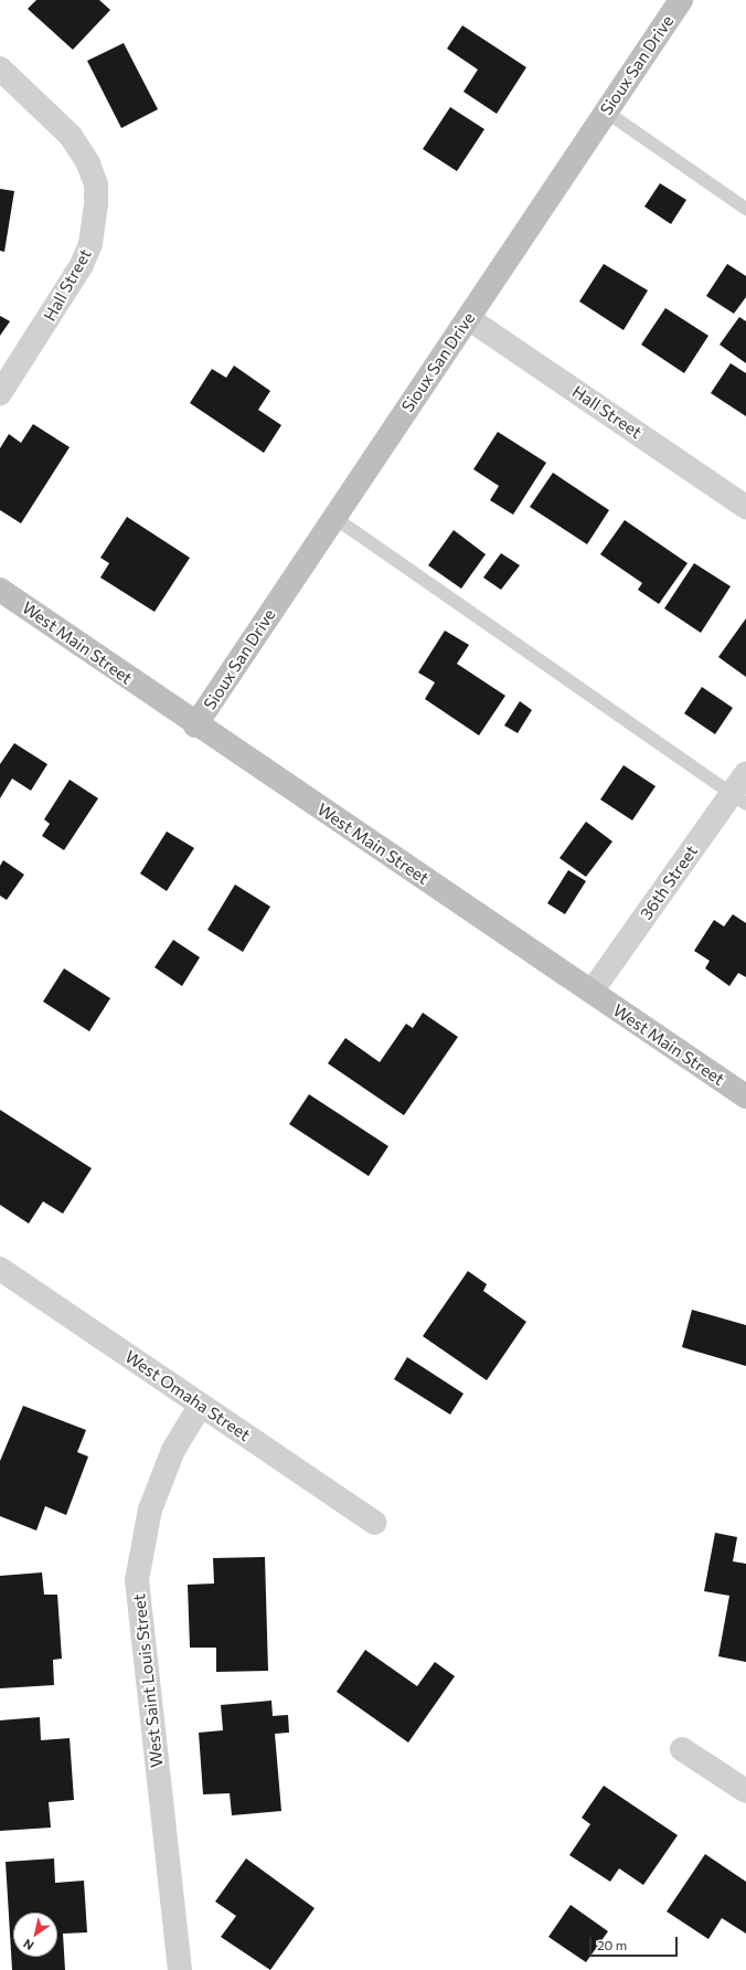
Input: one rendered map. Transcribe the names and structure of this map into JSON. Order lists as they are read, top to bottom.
{
  "streets": {
    "street": [
      "Sioux San Drive",
      "Hall Street",
      "West Main Street",
      "36th Street",
      "West Omaha Street",
      "West Saint Louis Street"
    ]
  },
  "crossings": [
    ["Sioux San Drive", "Hall Street"],
    ["Sioux San Drive", "West Main Street"],
    ["West Main Street", "36th Street"],
    ["West Omaha Street", "West Saint Louis Street"]
  ],
  "scale_bar": "20 m",
  "north": "bottom left"
}
